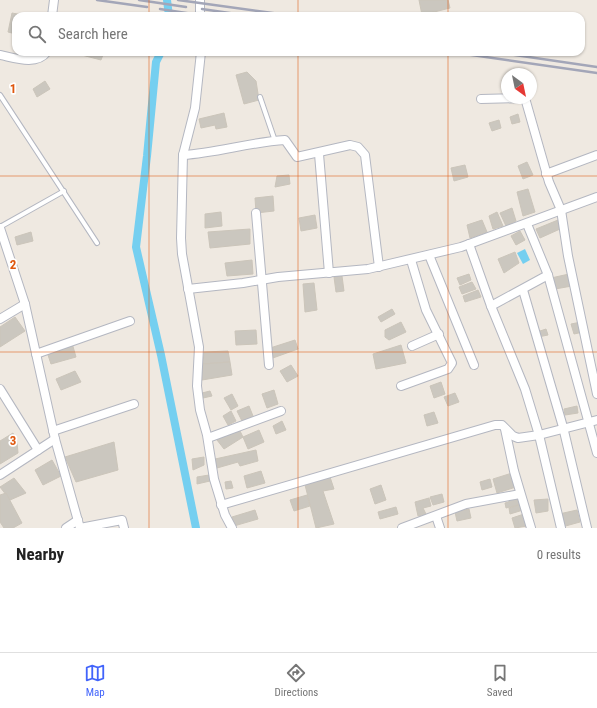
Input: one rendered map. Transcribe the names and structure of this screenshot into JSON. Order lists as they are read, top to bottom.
{
  "north": "bottom right",
  "page": {
    "search": "Search here",
    "heading": ["Nearby", "0 results"],
    "nav": ["Map", "Directions", "Saved"]
  },
  "grid": {
    "rows": ["1", "2", "3"]
  }
}
